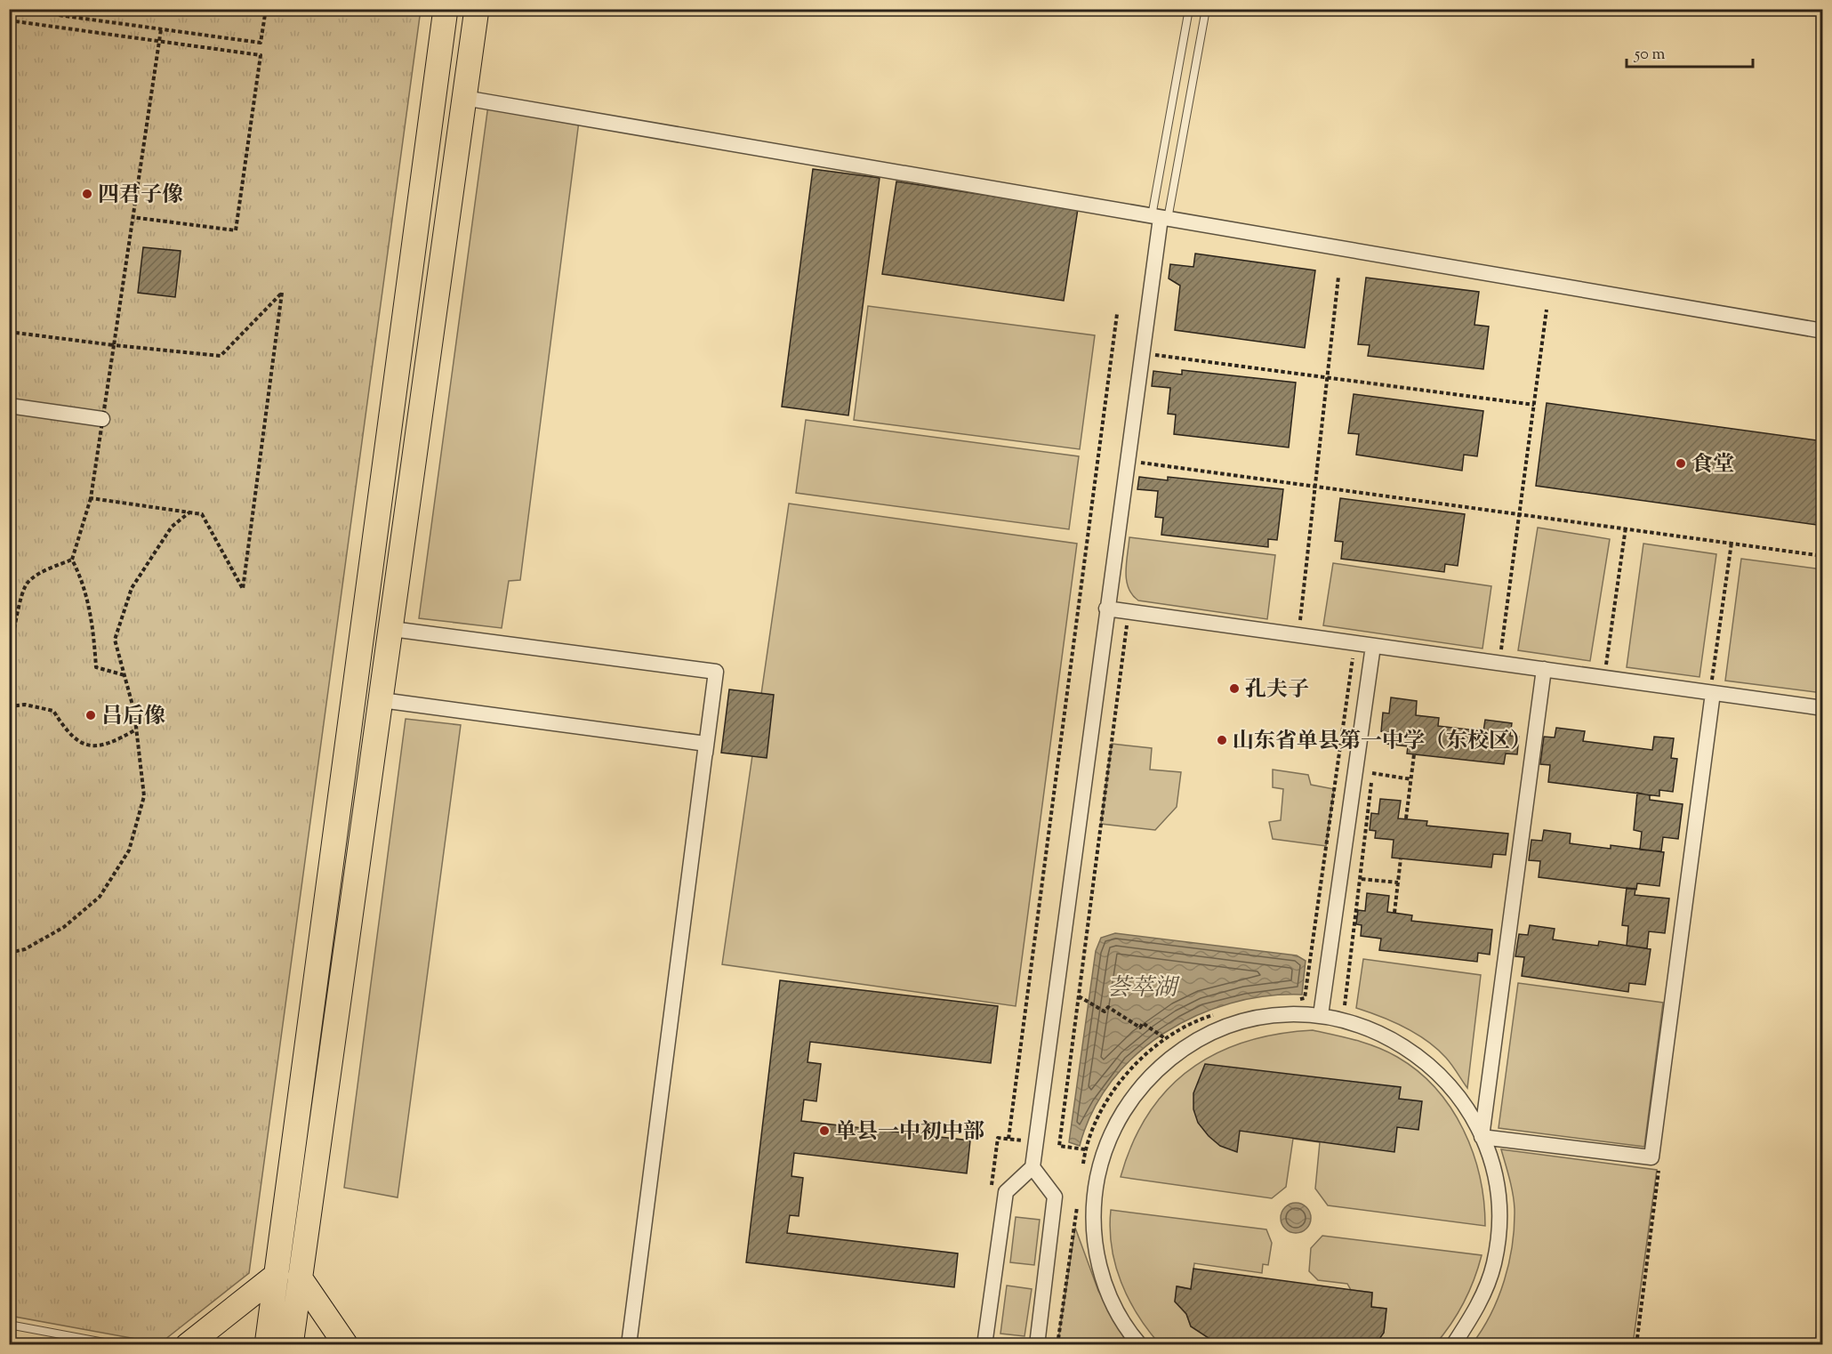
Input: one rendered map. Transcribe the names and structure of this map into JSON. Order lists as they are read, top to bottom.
{
  "water": ["荟萃湖"],
  "places": [
    "四君子像",
    "食堂",
    "孔夫子",
    "吕后像",
    "山东省单县第一中学（东校区）",
    "单县一中初中部"
  ],
  "scale_bar": "50 m"
}
